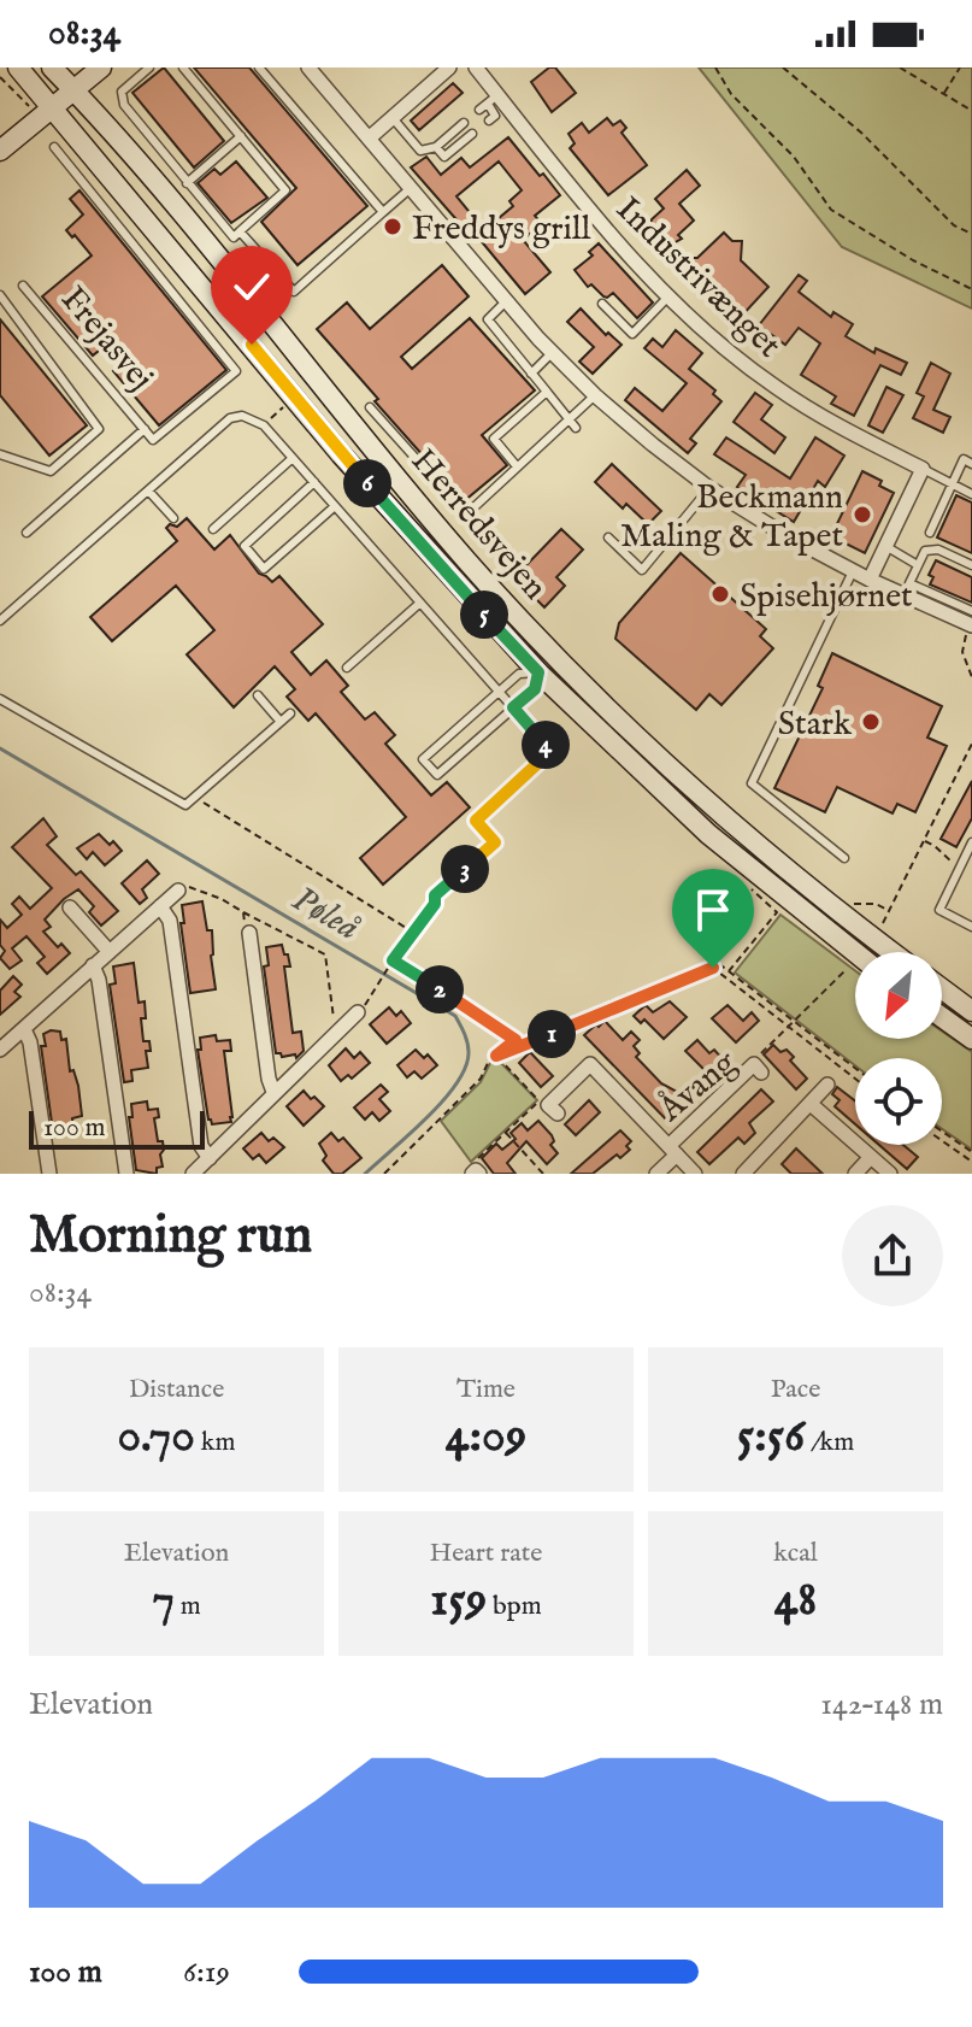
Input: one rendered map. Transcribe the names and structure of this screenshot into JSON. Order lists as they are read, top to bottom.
{
  "streets": {
    "street": ["Industrivænget", "Herredsvejen", "Åvang"],
    "lane": ["Frejasvej"]
  },
  "water": ["Pøleå"],
  "places": [
    "Freddys grill",
    "Beckmann Maling & Tapet",
    "Spisehjørnet",
    "Stark"
  ],
  "scale_bar": "100 m",
  "north": "bottom left",
  "page": {
    "status": "08:34",
    "pins": [
      "6",
      "5",
      "4",
      "3",
      "2",
      "1"
    ],
    "scale": "100 m",
    "heading": ["Morning run", "08:34"],
    "stats": [
      ["Distance", "0.70 km"],
      ["Time", "4:09"],
      ["Pace", "5:56 /km"],
      ["Elevation", "7 m"],
      ["Heart rate", "159 bpm"],
      ["kcal", "48"]
    ],
    "chart": ["Elevation", "142–148 m"],
    "list": [
      {
        "name": "100 m",
        "note": "6:19"
      }
    ]
  }
}
